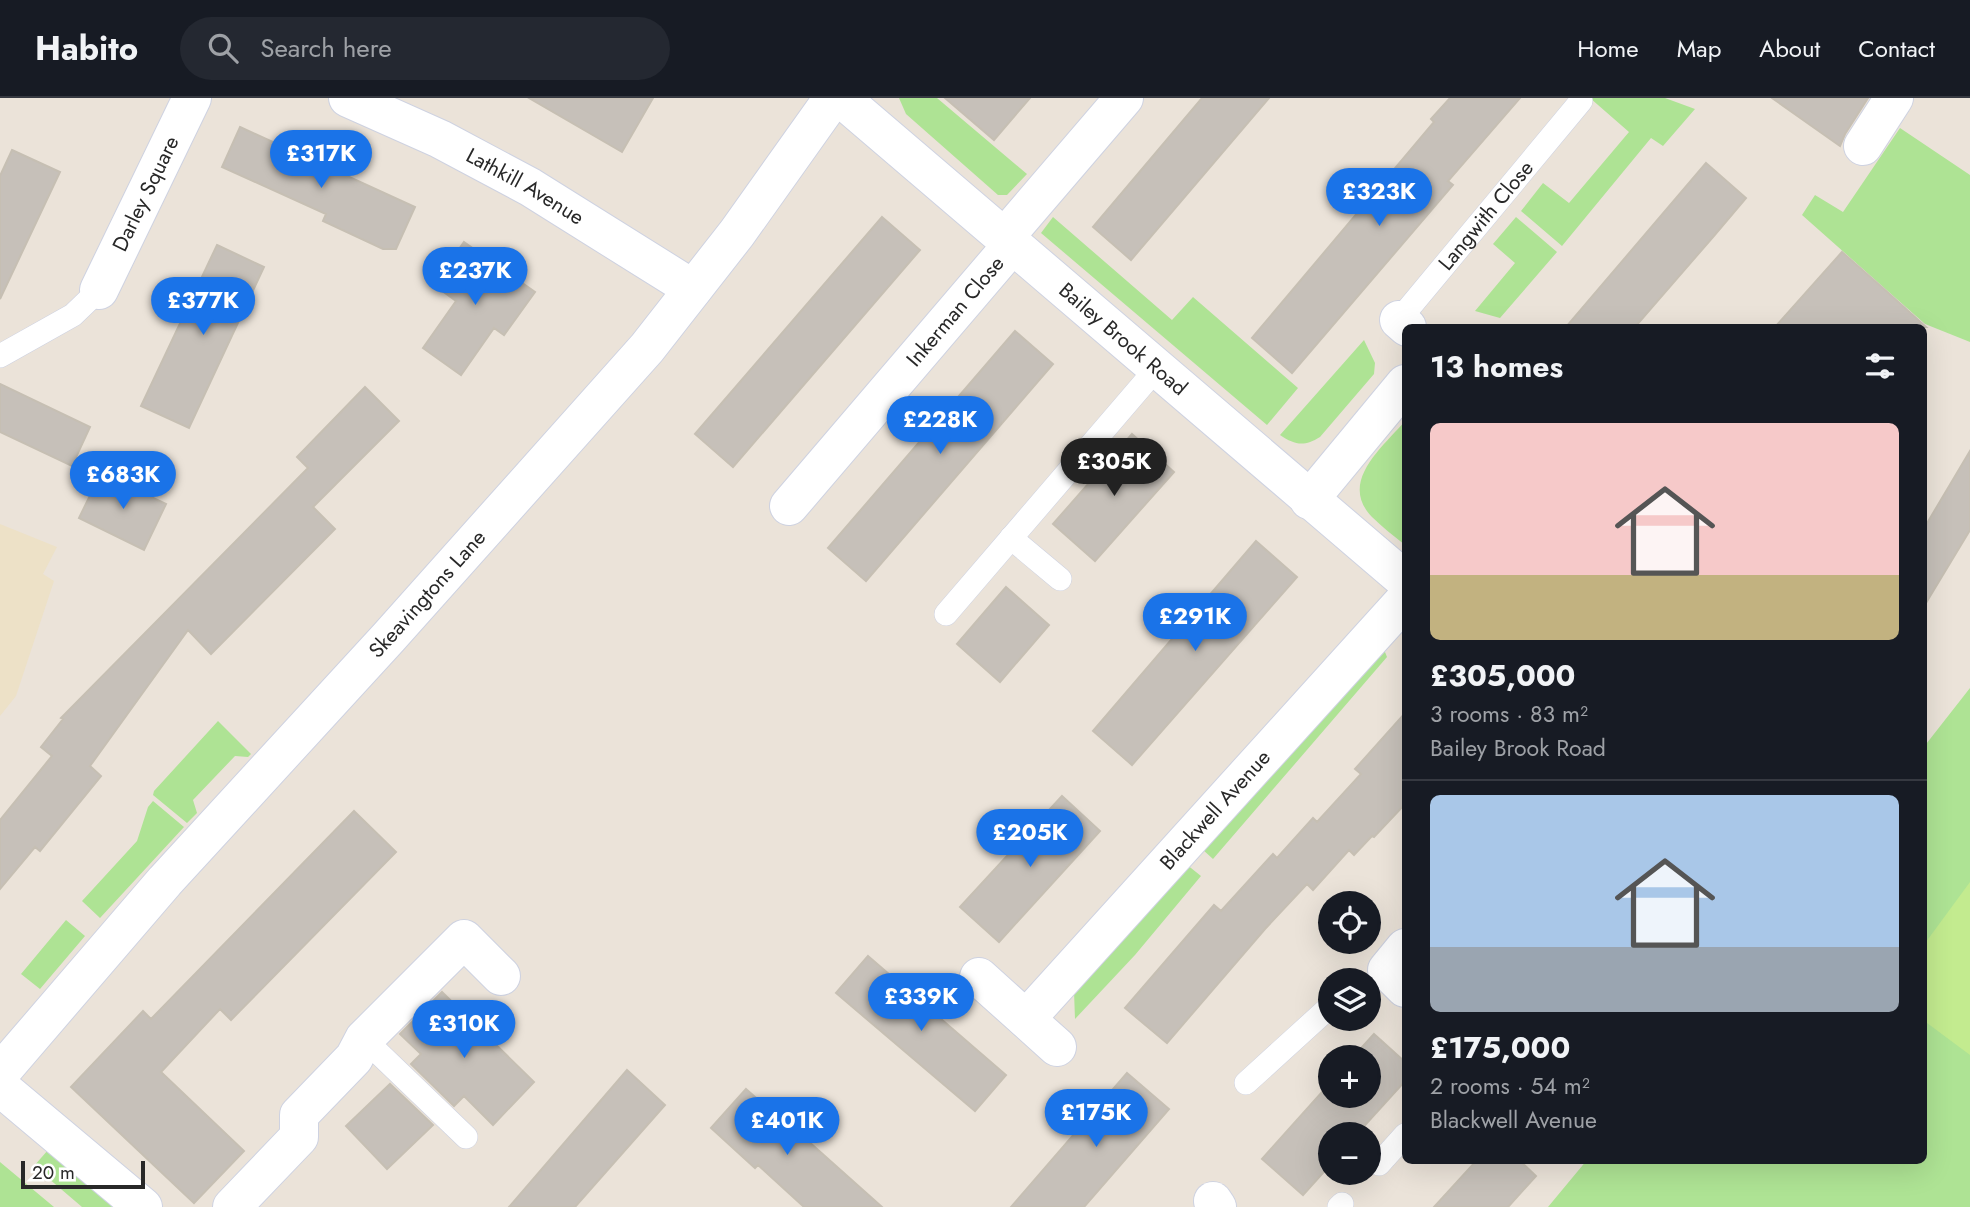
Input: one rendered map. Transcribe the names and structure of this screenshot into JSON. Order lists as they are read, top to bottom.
{
  "streets": {
    "street": [
      "Lathkill Avenue",
      "Darley Square",
      "Inkerman Close",
      "Bailey Brook Road",
      "Skeavingtons Lane",
      "Blackwell Avenue"
    ],
    "lane": ["Langwith Close"]
  },
  "crossings": [
    ["Lathkill Avenue", "Skeavingtons Lane"],
    ["Inkerman Close", "Bailey Brook Road"]
  ],
  "scale_bar": "20 m",
  "page": {
    "header": "Habito",
    "search": "Search here",
    "nav": [
      "Home",
      "Map",
      "About",
      "Contact"
    ],
    "price": [
      "£317K",
      "£323K",
      "£237K",
      "£377K",
      "£228K",
      "£305K",
      "£683K",
      "£291K",
      "£205K",
      "£339K",
      "£310K",
      "£175K",
      "£401K"
    ],
    "heading": "13 homes",
    "list": [
      {
        "name": "£305,000",
        "note": "3 rooms · 83 m² · Bailey Brook Road"
      },
      {
        "name": "£175,000",
        "note": "2 rooms · 54 m² · Blackwell Avenue"
      }
    ],
    "map_buttons": ["+", "−"],
    "scale": "20 m"
  }
}
